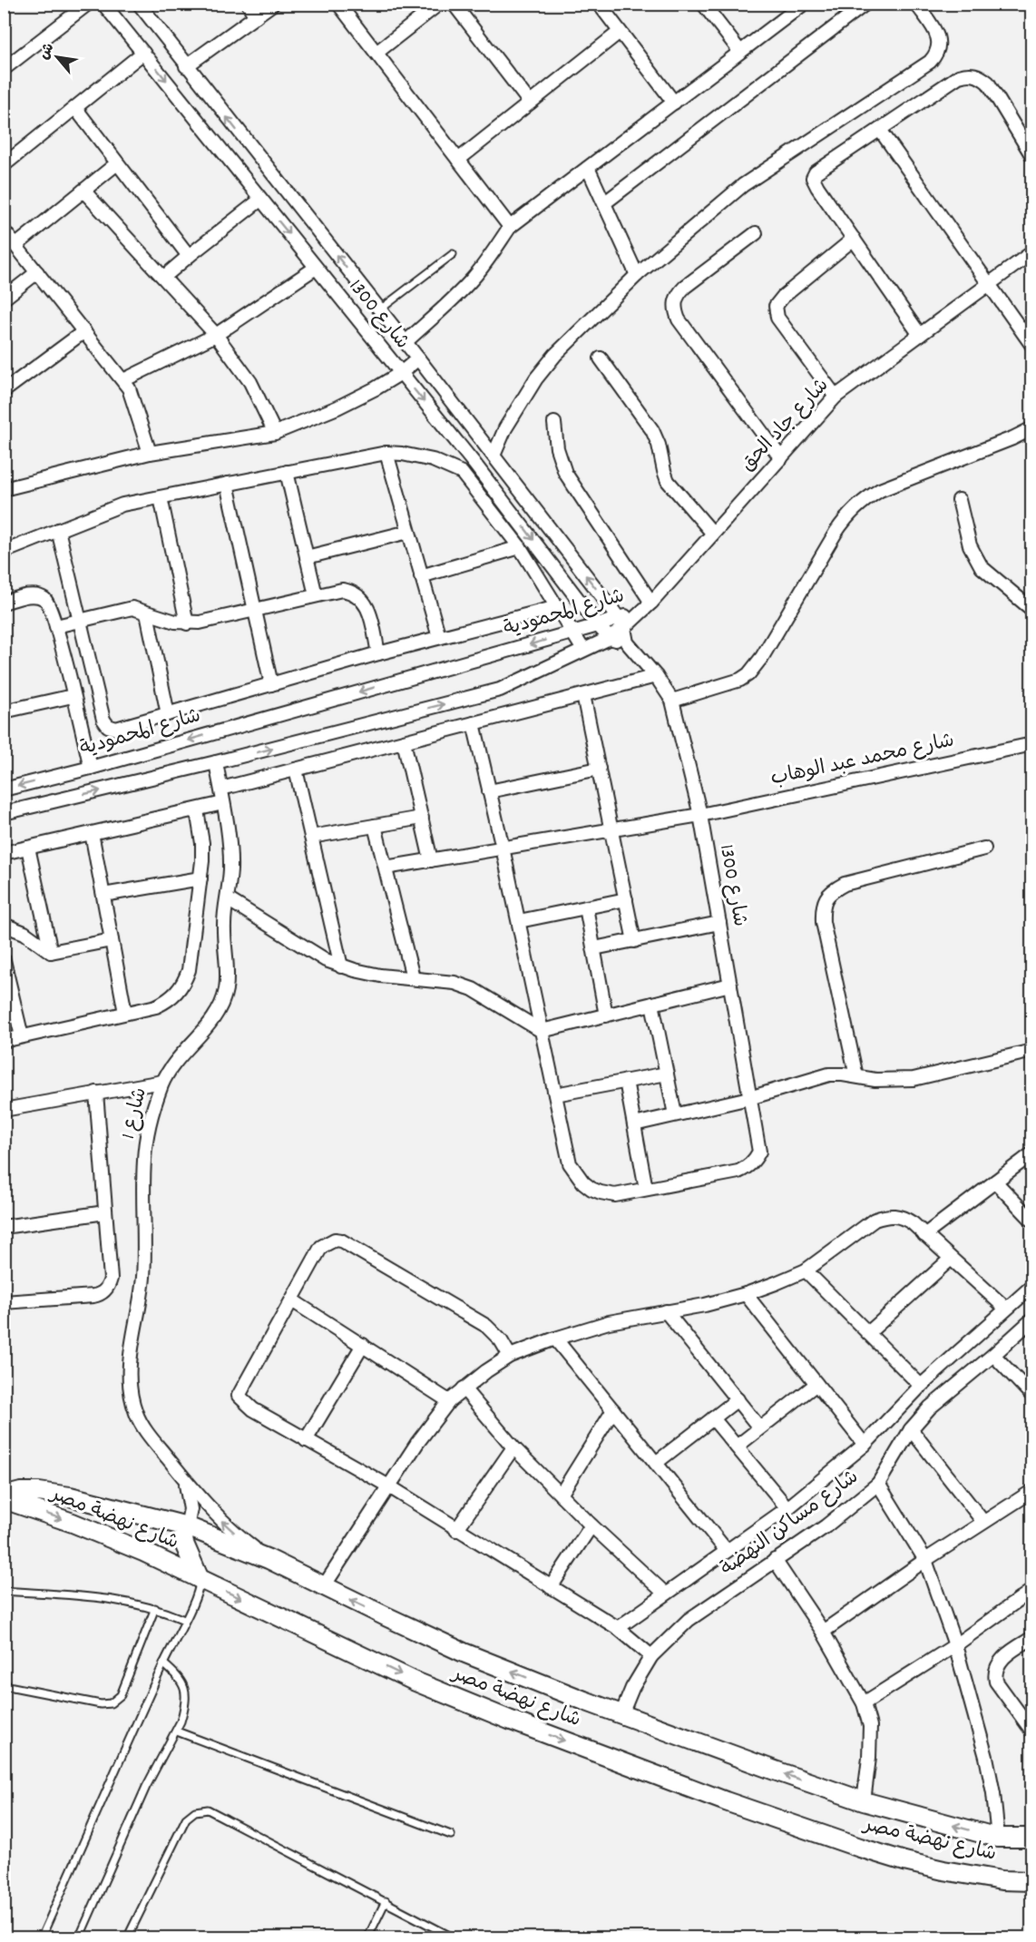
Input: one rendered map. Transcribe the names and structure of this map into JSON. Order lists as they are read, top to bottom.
{
  "streets": {
    "street": [
      "شارع 1300",
      "شارع جاد الحق",
      "شارع المحمودية",
      "شارع محمد عبد الوهاب",
      "شارع 1",
      "شارع نهضة مصر",
      "شارع مساكن النهضة"
    ]
  },
  "crossings": [
    ["شارع 1300", "شارع المحمودية"],
    ["شارع 1300", "شارع محمد عبد الوهاب"],
    ["شارع جاد الحق", "شارع المحمودية"],
    ["شارع المحمودية", "شارع 1"],
    ["شارع 1", "شارع نهضة مصر"],
    ["شارع نهضة مصر", "شارع مساكن النهضة"]
  ],
  "north": "top left"
}
